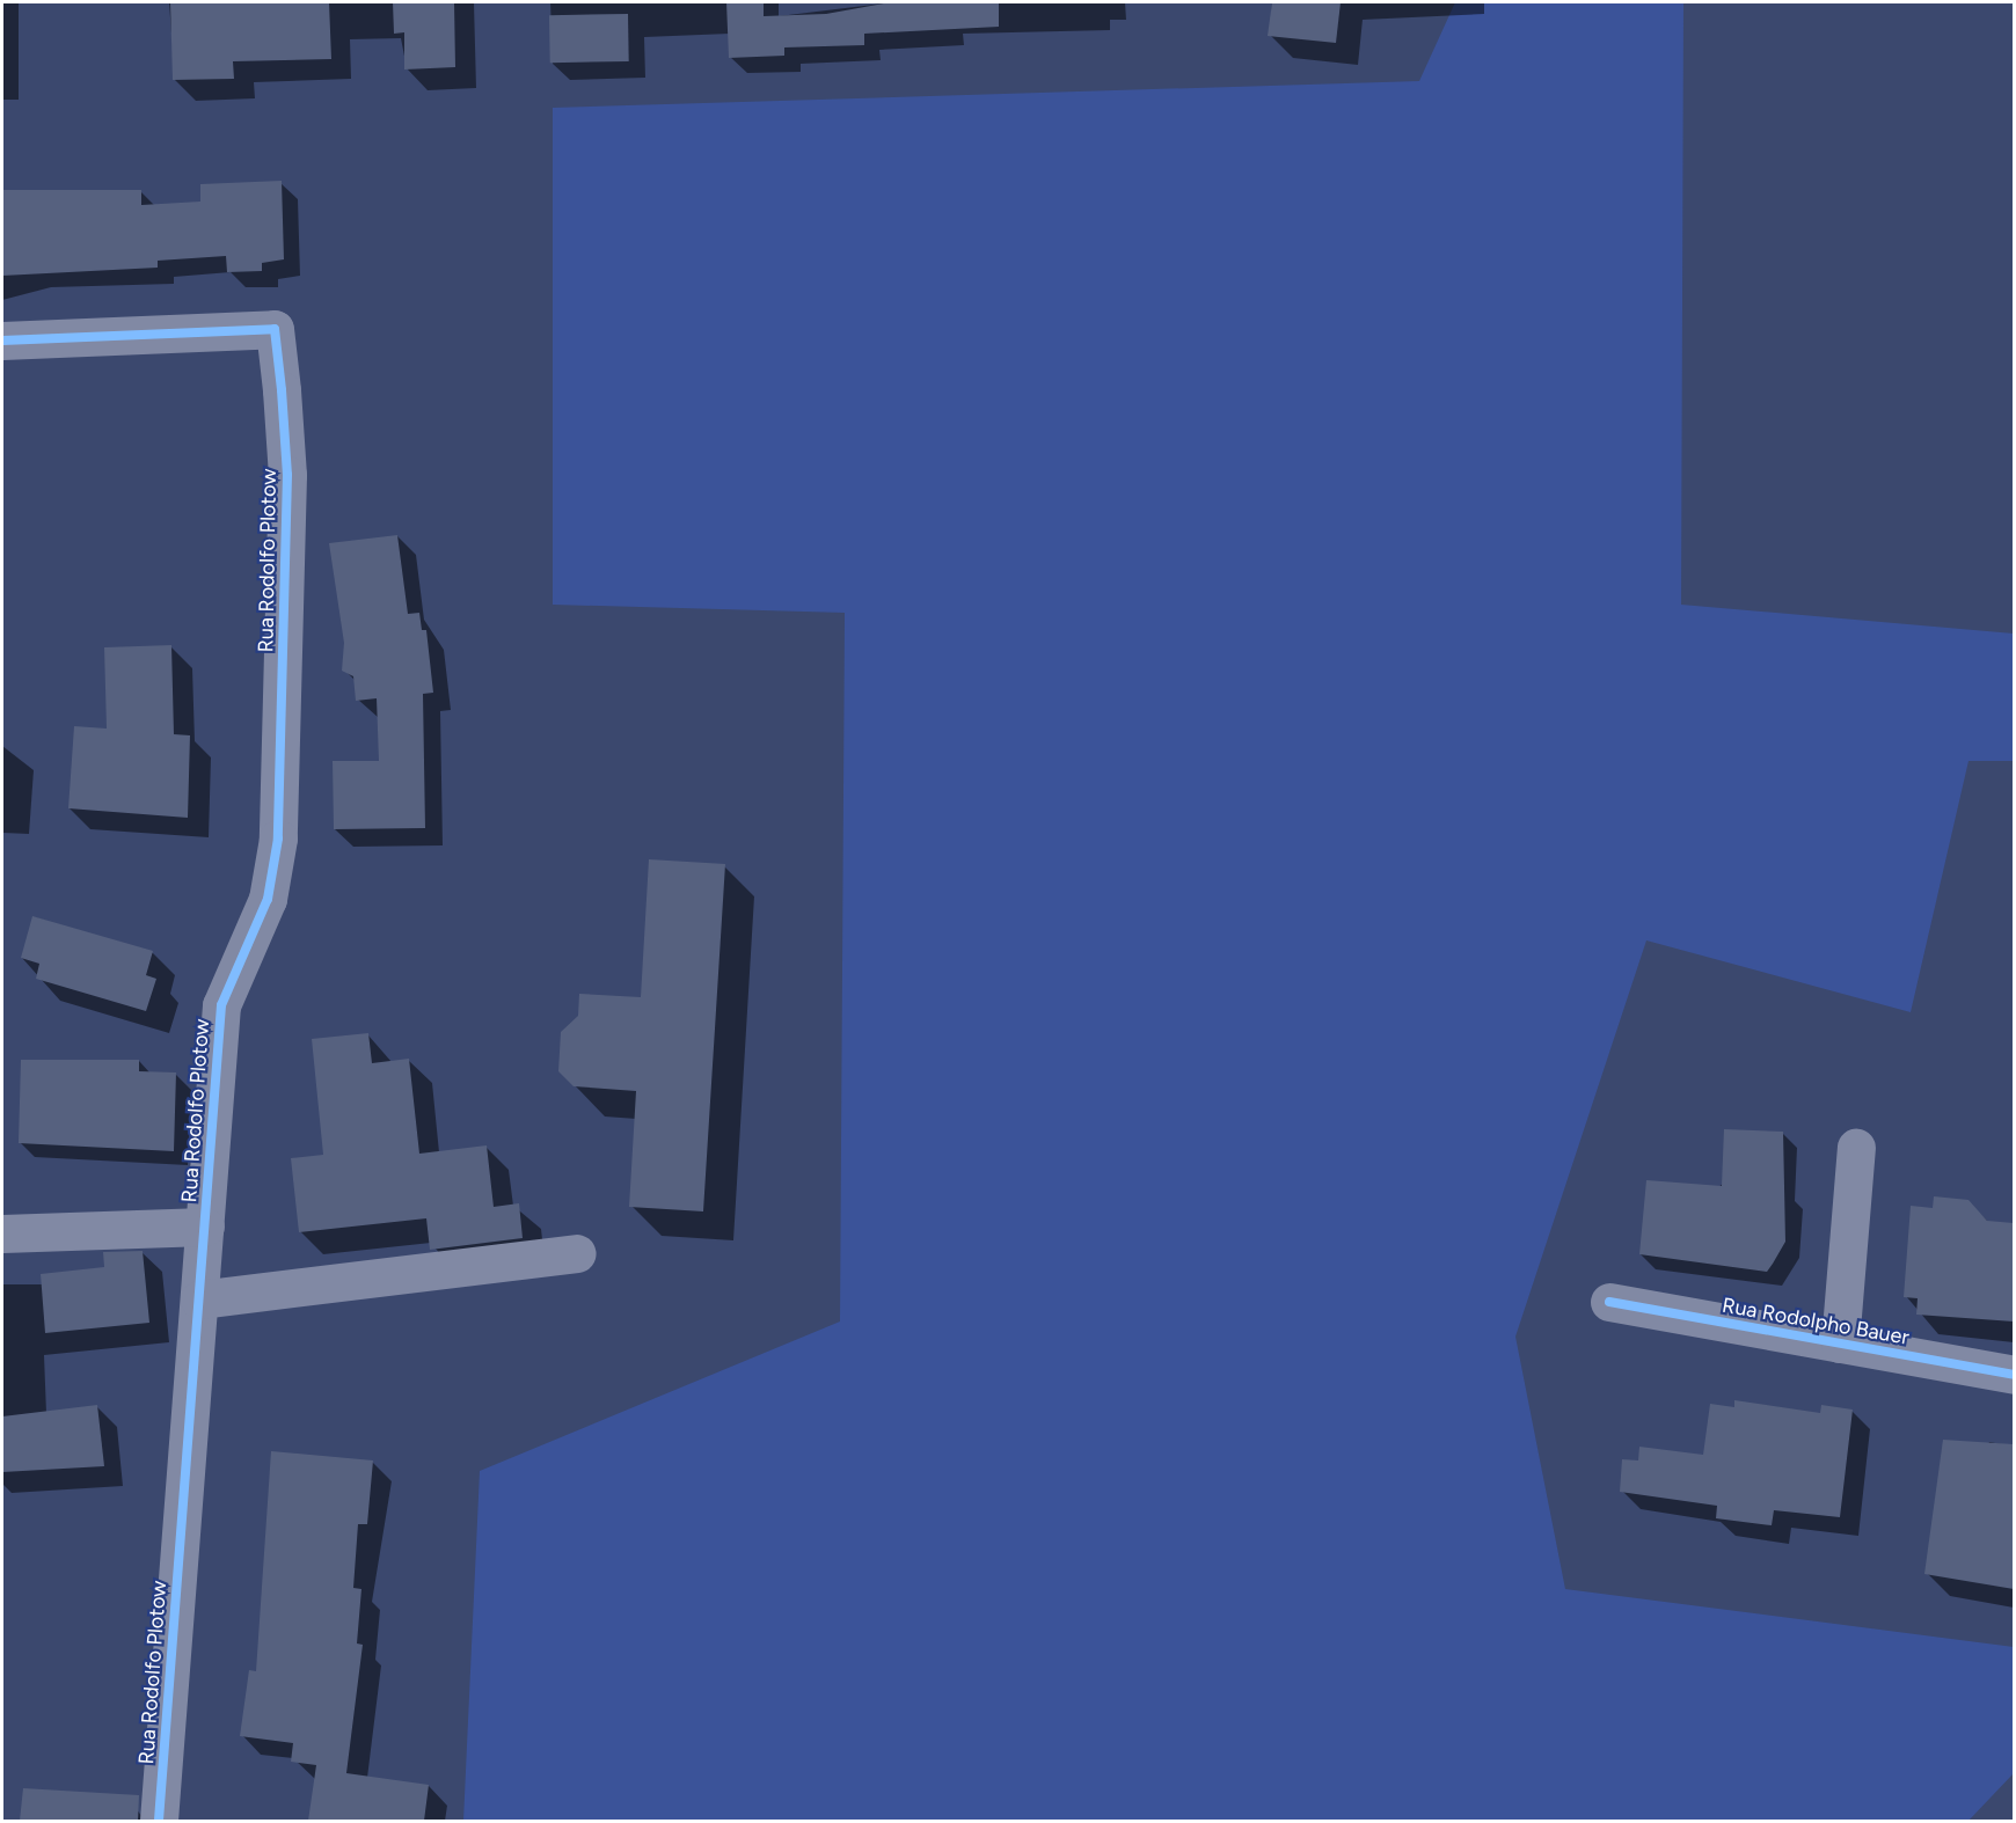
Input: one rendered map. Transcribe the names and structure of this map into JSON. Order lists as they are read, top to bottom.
{
  "streets": {
    "street": ["Rua Rodolfo Plotow", "Rua Rodolpho Bauer"]
  }
}
